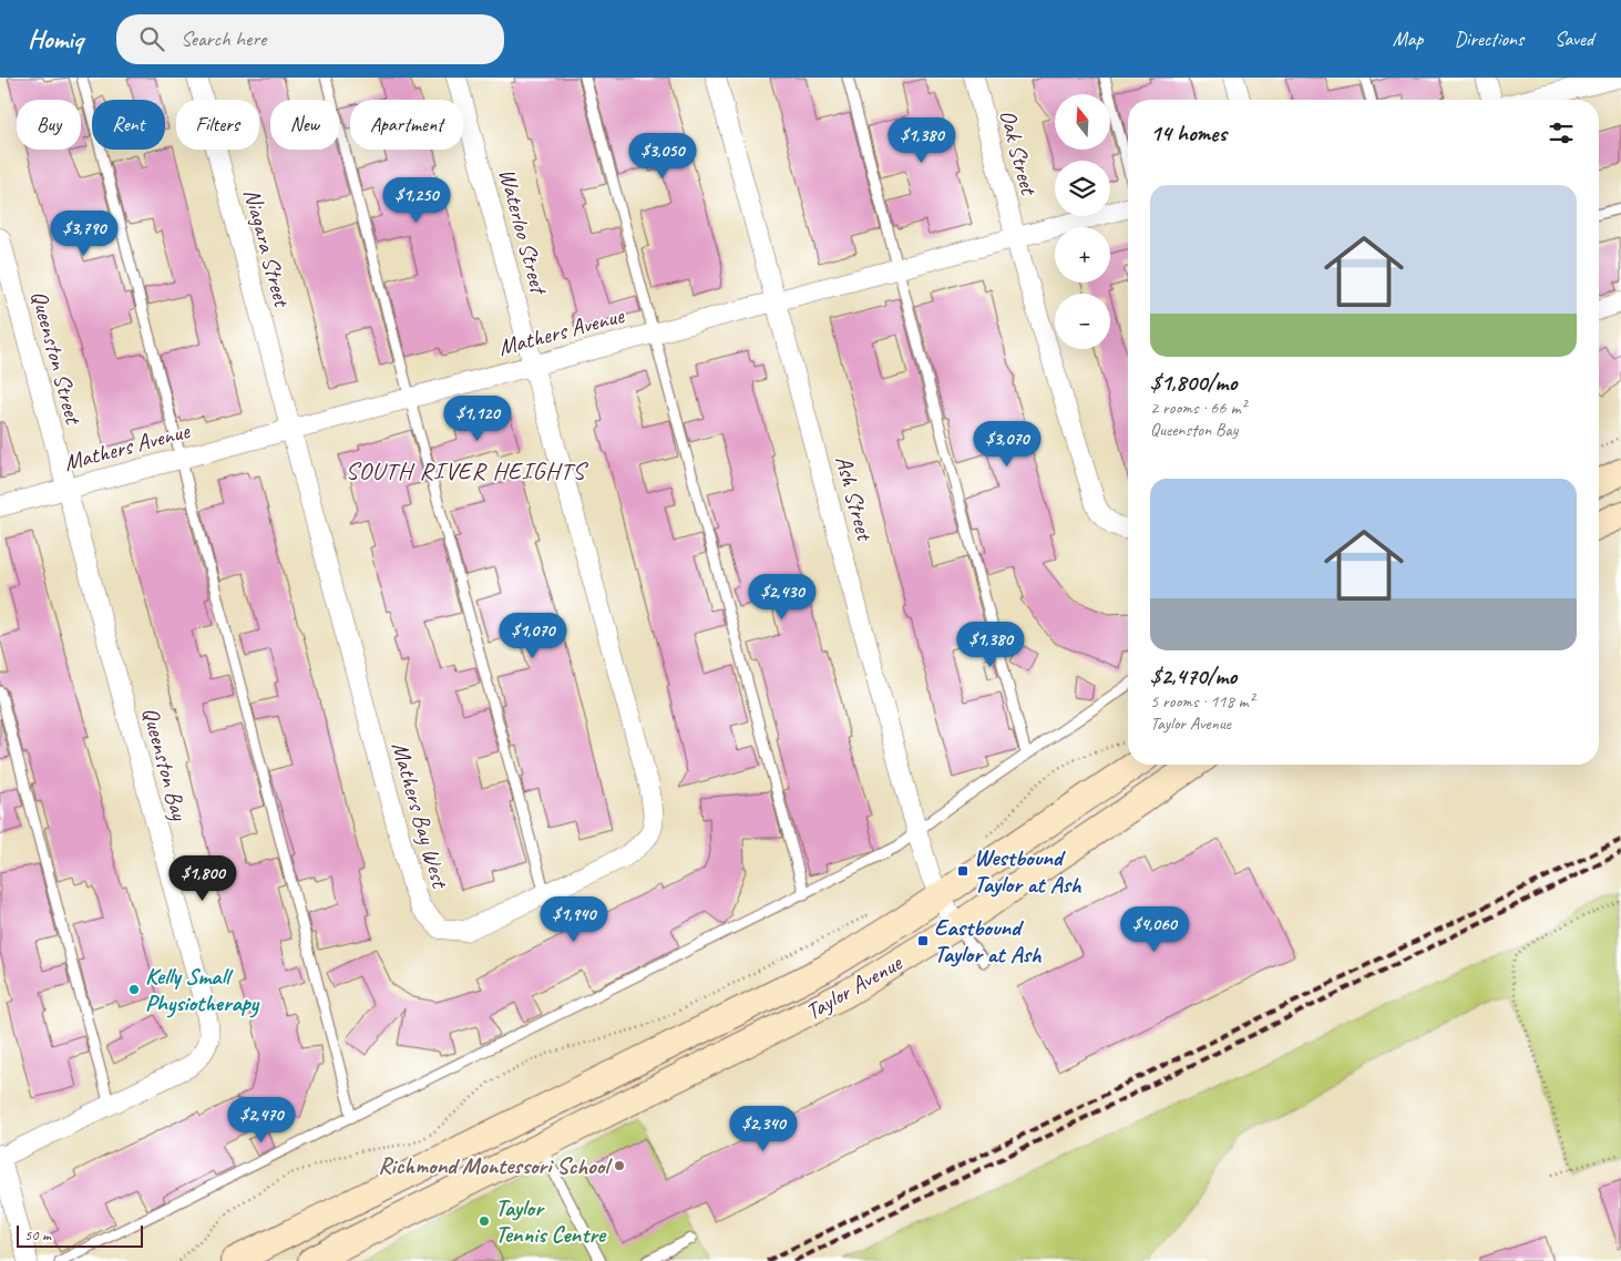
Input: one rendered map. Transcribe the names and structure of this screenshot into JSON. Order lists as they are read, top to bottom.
{
  "streets": {
    "main road": ["Taylor Avenue"],
    "street": [
      "Oak Street",
      "Waterloo Street",
      "Niagara Street",
      "Mathers Avenue",
      "Queenston Street",
      "Ash Street",
      "Queenston Bay",
      "Mathers Bay West"
    ]
  },
  "crossings": [
    ["Oak Street", "Mathers Avenue"],
    ["Waterloo Street", "Mathers Avenue"],
    ["Waterloo Street", "Mathers Bay West"],
    ["Niagara Street", "Mathers Avenue"],
    ["Niagara Street", "Mathers Bay West"],
    ["Mathers Avenue", "Queenston Street"],
    ["Mathers Avenue", "Ash Street"],
    ["Mathers Avenue", "Queenston Bay"],
    ["Mathers Avenue", "Mathers Bay West"],
    ["Queenston Street", "Queenston Bay"],
    ["Ash Street", "Taylor Avenue"]
  ],
  "districts": ["SOUTH RIVER HEIGHTS"],
  "places": {
    "transit": ["Westbound Taylor at Ash", "Eastbound Taylor at Ash"],
    "other": ["Kelly Small Physiotherapy", "Richmond Montessori School", "Taylor Tennis Centre"]
  },
  "scale_bar": "50 m",
  "north": "top",
  "page": {
    "header": "Homiq",
    "search": "Search here",
    "nav": ["Map", "Directions", "Saved"],
    "map_buttons": ["+", "−"],
    "chip": [
      "Buy",
      "Rent",
      "Filters",
      "New",
      "Apartment"
    ],
    "heading": "14 homes",
    "price": [
      "$1,380",
      "$3,050",
      "$1,250",
      "$3,790",
      "$1,120",
      "$3,070",
      "$2,430",
      "$1,070",
      "$1,380",
      "$1,800",
      "$1,940",
      "$4,060",
      "$2,470",
      "$2,340"
    ],
    "list": [
      {
        "name": "$1,800/mo",
        "note": "2 rooms · 66 m² · Queenston Bay"
      },
      {
        "name": "$2,470/mo",
        "note": "5 rooms · 118 m² · Taylor Avenue"
      }
    ],
    "scale": "50 m"
  }
}
